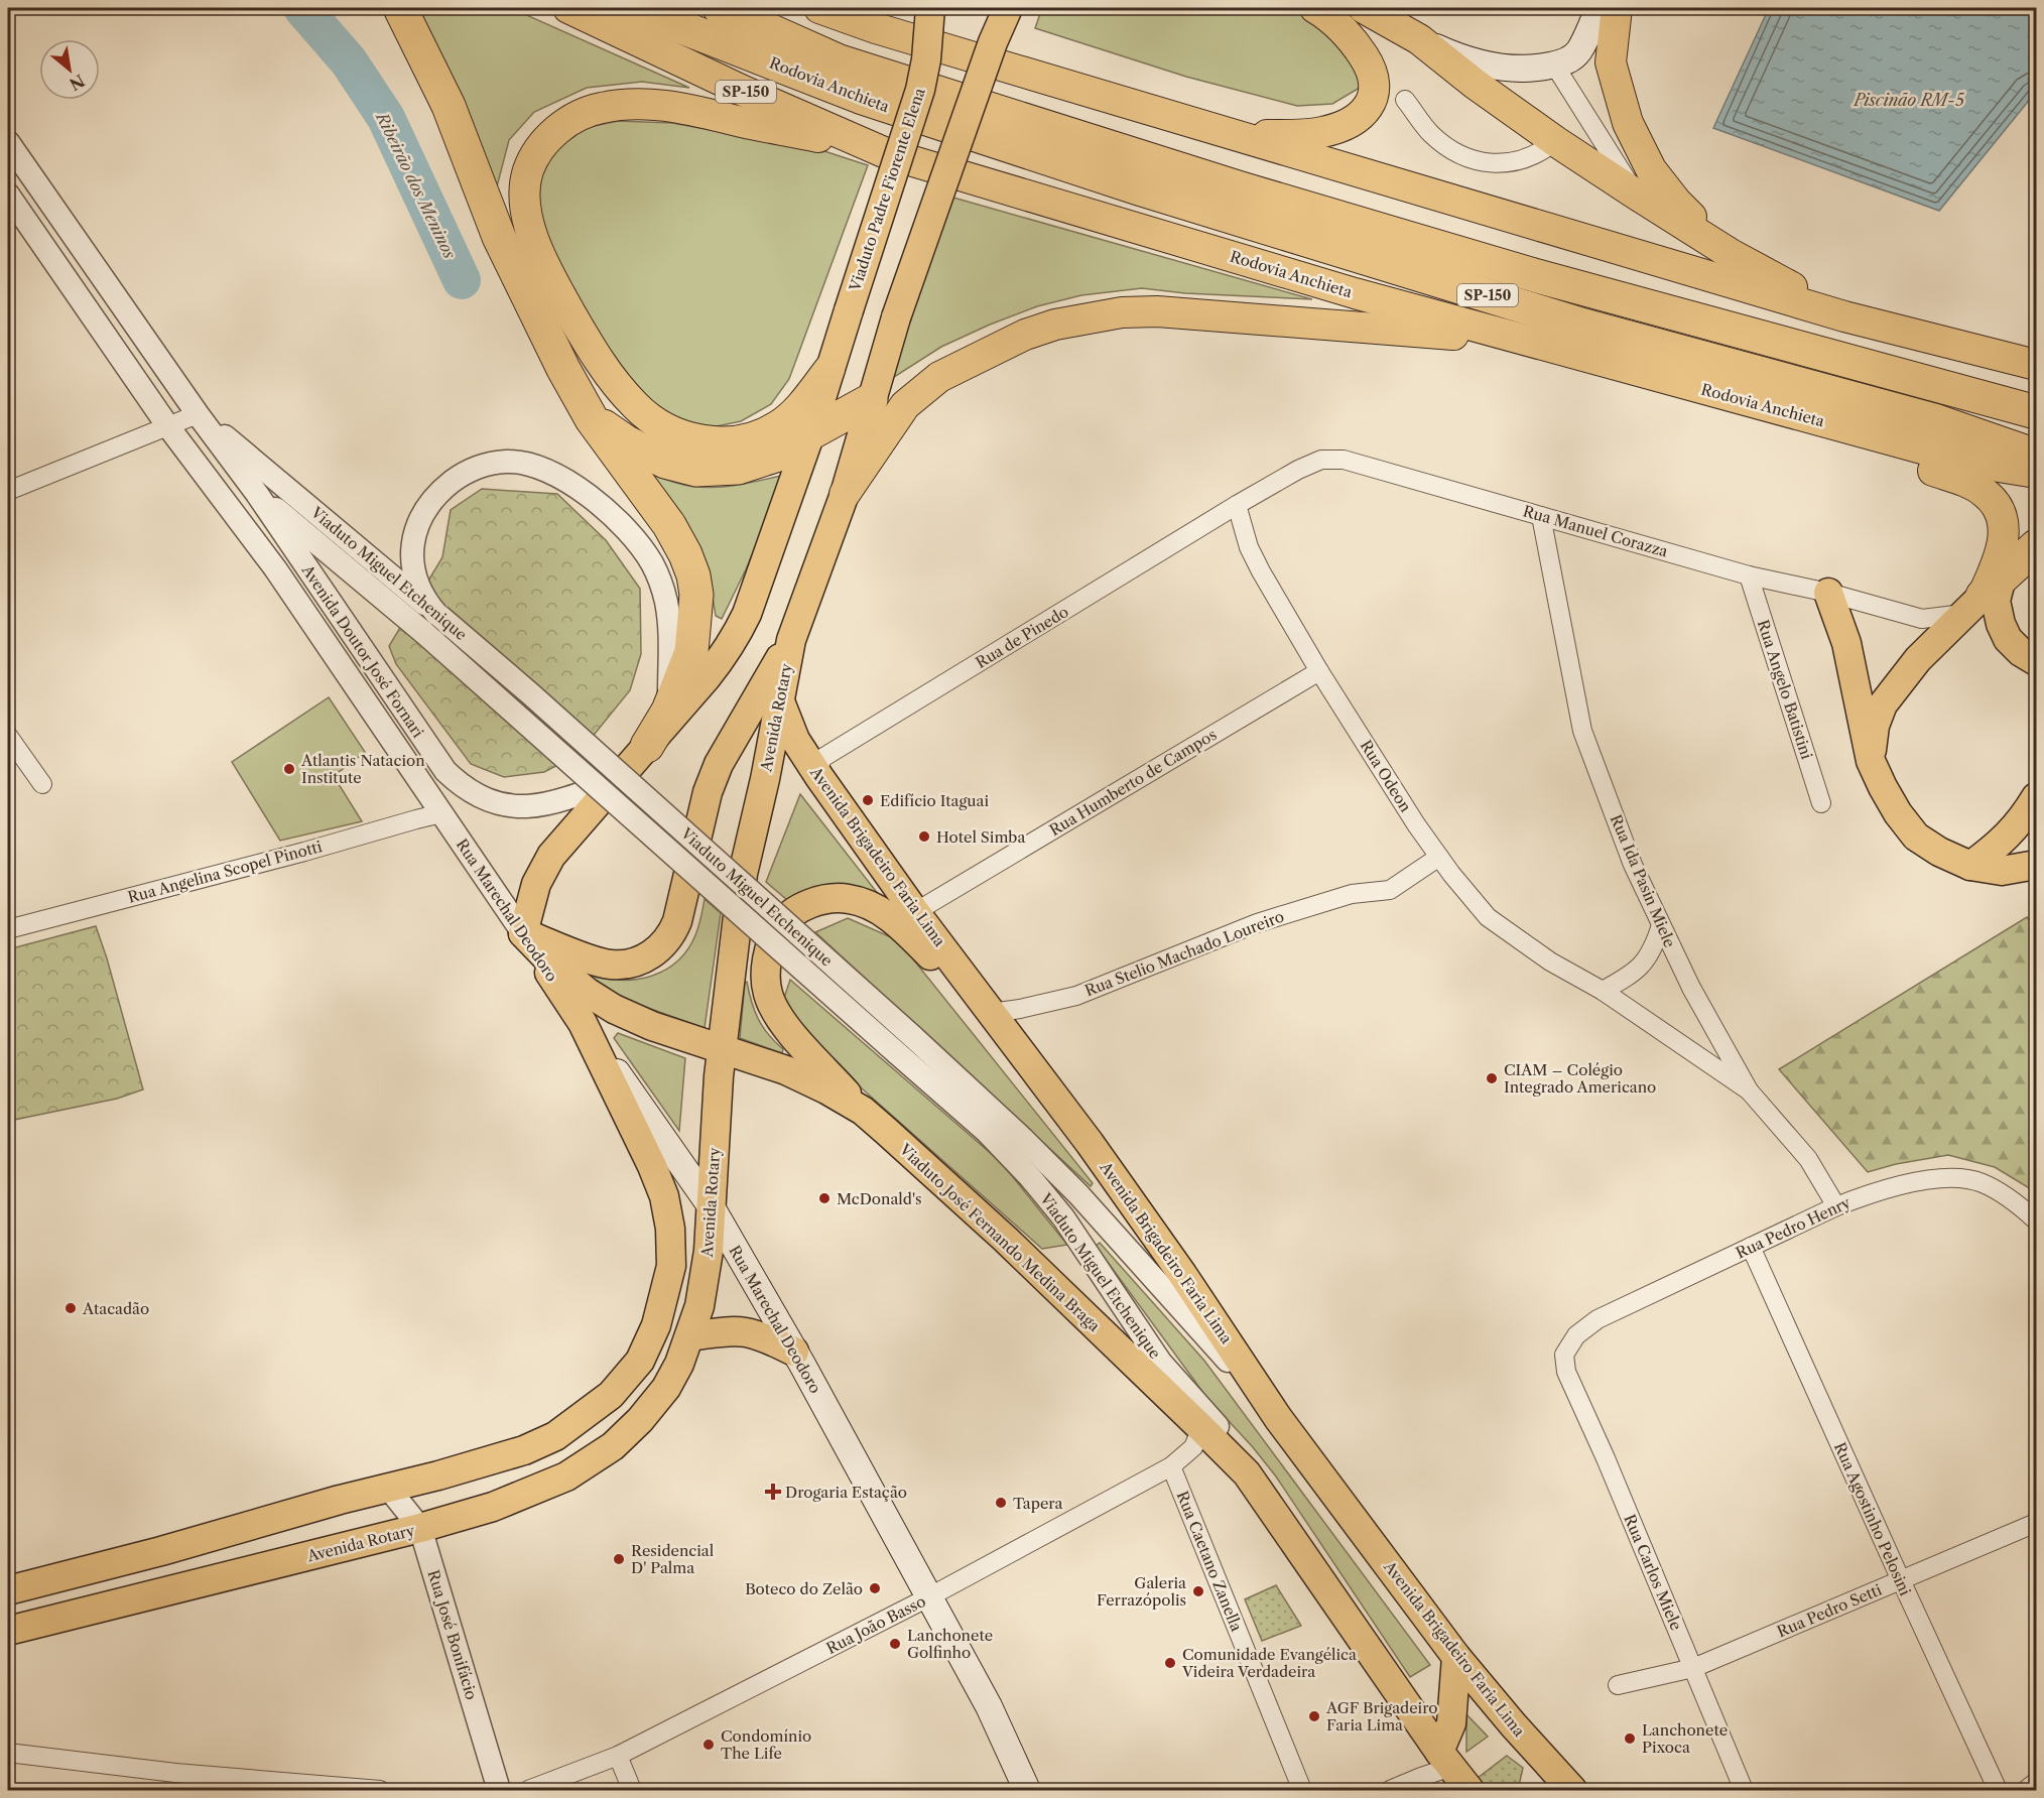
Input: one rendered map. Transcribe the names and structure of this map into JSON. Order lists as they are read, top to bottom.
{
  "streets": {
    "highway": ["Rodovia Anchieta", "SP-150"],
    "main road": [
      "Viaduto Padre Fiorente Elena",
      "Avenida Rotary",
      "Avenida Brigadeiro Faria Lima",
      "Rua Marechal Deodoro",
      "Viaduto José Fernando Medina Braga"
    ],
    "street": [
      "Rua Manuel Corazza",
      "Viaduto Miguel Etchenique",
      "Rua de Pinedo",
      "Avenida Doutor José Fornari",
      "Rua Angelo Batistini",
      "Rua Odeon",
      "Rua Humberto de Campos",
      "Rua Angelina Scopel Pinotti",
      "Rua Ida Pasin Miele",
      "Rua Stelio Machado Loureiro",
      "Rua Pedro Henry",
      "Rua Agostinho Pelosini",
      "Rua Caetano Zanella",
      "Rua Carlos Miele",
      "Rua Pedro Setti",
      "Rua João Basso",
      "Rua José Bonifácio"
    ]
  },
  "crossings": [
    ["Rua Manuel Corazza", "Rua de Pinedo"],
    ["Rua Manuel Corazza", "Rua Angelo Batistini"],
    ["Rua Manuel Corazza", "Rua Odeon"],
    ["Rua Manuel Corazza", "Rua Ida Pasin Miele"],
    ["Viaduto Miguel Etchenique", "Avenida Doutor José Fornari"],
    ["Viaduto Miguel Etchenique", "Avenida Brigadeiro Faria Lima"],
    ["Viaduto Miguel Etchenique", "Viaduto José Fernando Medina Braga"],
    ["Rua de Pinedo", "Rua Odeon"],
    ["Rua de Pinedo", "Avenida Brigadeiro Faria Lima"],
    ["Avenida Doutor José Fornari", "Rua Angelina Scopel Pinotti"],
    ["Avenida Doutor José Fornari", "Rua Marechal Deodoro"],
    ["Avenida Rotary", "Avenida Brigadeiro Faria Lima"],
    ["Avenida Rotary", "Rua Marechal Deodoro"],
    ["Avenida Rotary", "Viaduto José Fernando Medina Braga"],
    ["Avenida Rotary", "Rua José Bonifácio"],
    ["Rua Odeon", "Rua Humberto de Campos"],
    ["Rua Odeon", "Rua Ida Pasin Miele"],
    ["Rua Odeon", "Rua Stelio Machado Loureiro"],
    ["Rua Humberto de Campos", "Avenida Brigadeiro Faria Lima"],
    ["Avenida Brigadeiro Faria Lima", "Rua Stelio Machado Loureiro"],
    ["Rua Angelina Scopel Pinotti", "Rua Marechal Deodoro"],
    ["Rua Ida Pasin Miele", "Rua Pedro Henry"],
    ["Rua Marechal Deodoro", "Viaduto José Fernando Medina Braga"],
    ["Rua Marechal Deodoro", "Rua João Basso"],
    ["Rua Pedro Henry", "Rua Agostinho Pelosini"],
    ["Rua Pedro Henry", "Rua Carlos Miele"],
    ["Viaduto José Fernando Medina Braga", "Rua João Basso"],
    ["Rua Agostinho Pelosini", "Rua Pedro Setti"],
    ["Rua Caetano Zanella", "Rua João Basso"],
    ["Rua Carlos Miele", "Rua Pedro Setti"]
  ],
  "water": ["Piscinão RM-5", "Ribeirão dos Meninos"],
  "places": {
    "other": [
      "Atlantis Natacion Institute",
      "Edifício Itaguai",
      "Hotel Simba",
      "CIAM – Colégio Integrado Americano",
      "McDonald's",
      "Atacadão",
      "Tapera",
      "Residencial D' Palma",
      "Boteco do Zelão",
      "Galeria Ferrazópolis",
      "Lanchonete Golfinho",
      "Comunidade Evangélica Videira Verdadeira",
      "AGF Brigadeiro Faria Lima",
      "Lanchonete Pixoca",
      "Condomínio The Life"
    ],
    "health": ["Drogaria Estação"]
  },
  "north": "bottom right"
}
